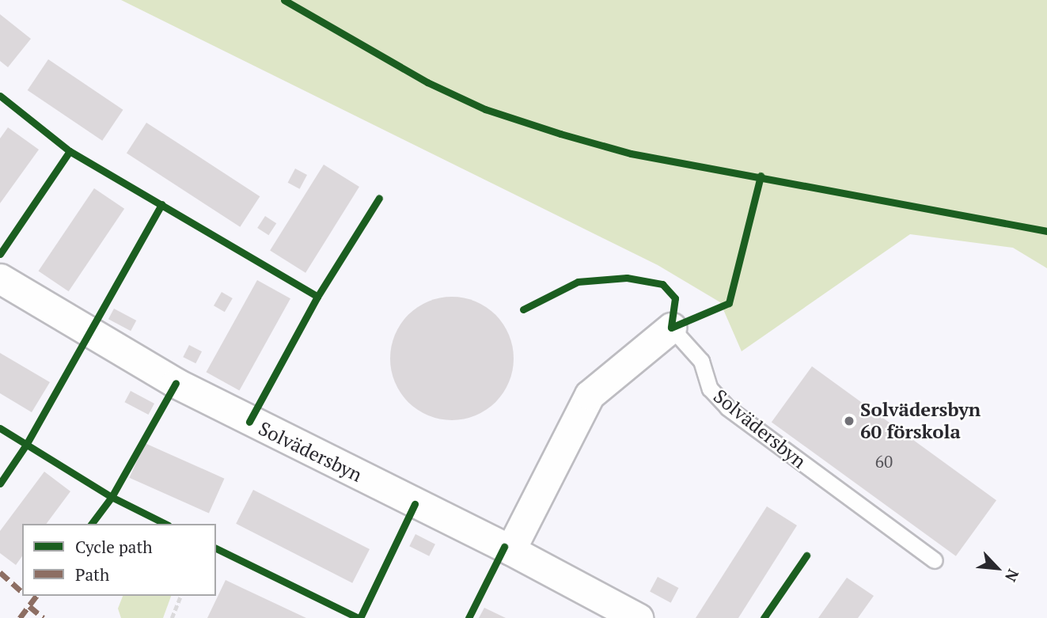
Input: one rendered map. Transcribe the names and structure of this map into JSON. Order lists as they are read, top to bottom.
{
  "streets": {
    "street": ["Solvädersbyn"]
  },
  "places": ["Solvädersbyn 60 förskola"],
  "house_numbers": ["60"],
  "legend": ["Cycle path", "Path"],
  "north": "bottom right"
}
